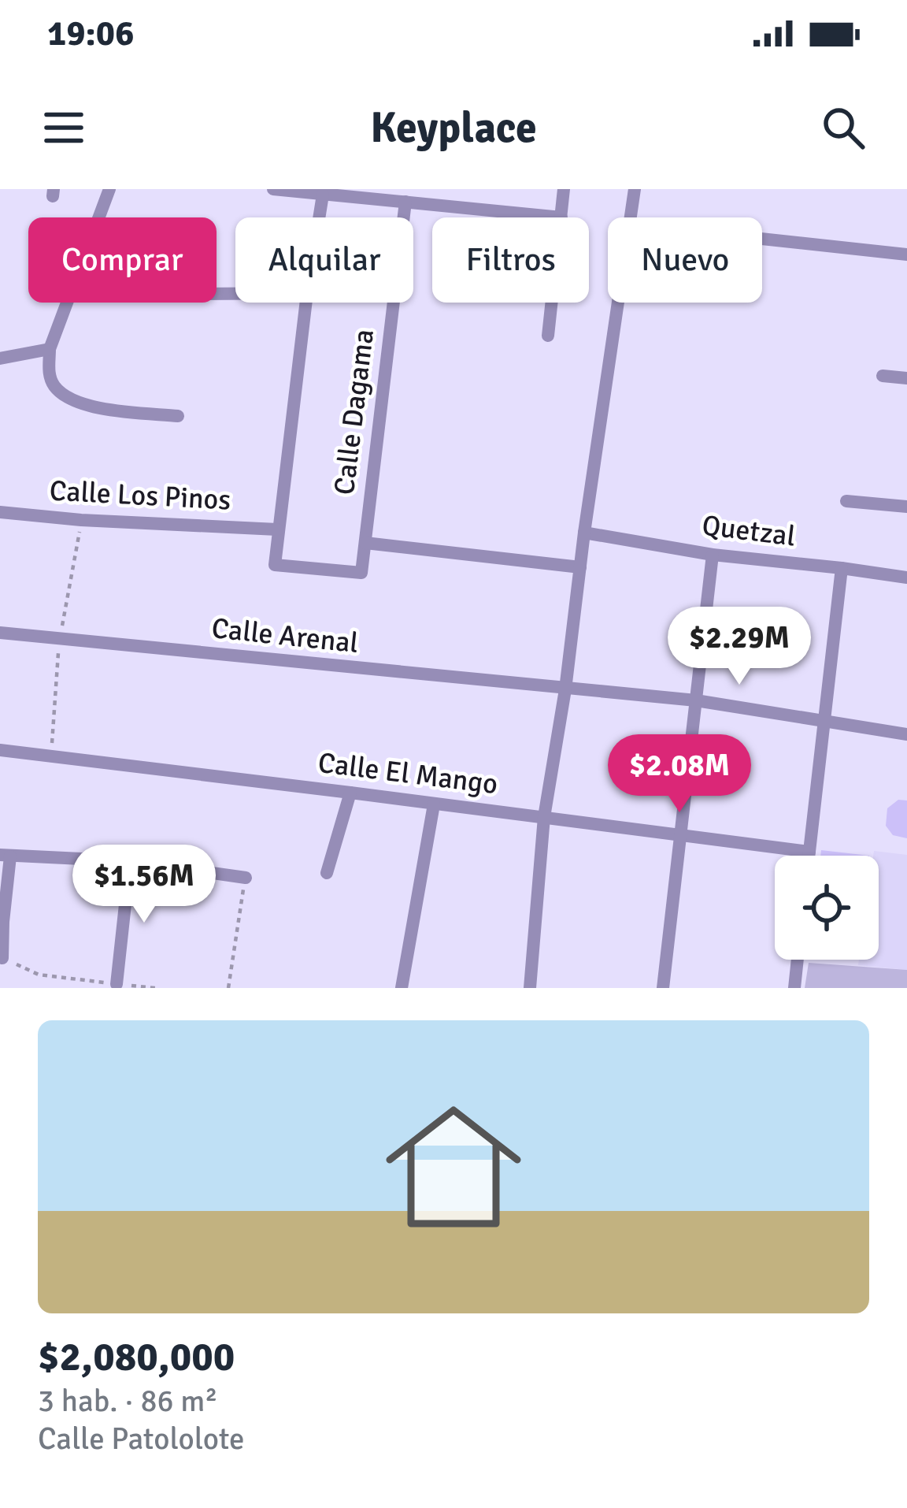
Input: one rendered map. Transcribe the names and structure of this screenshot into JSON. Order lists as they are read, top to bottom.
{
  "streets": {
    "street": [
      "Calle Dagama",
      "Calle Los Pinos",
      "Quetzal",
      "Calle Arenal",
      "Calle El Mango"
    ]
  },
  "crossings": [
    ["Calle Dagama", "Calle Los Pinos"]
  ],
  "page": {
    "status": "19:06",
    "header": "Keyplace",
    "chip": [
      "Comprar",
      "Alquilar",
      "Filtros",
      "Nuevo"
    ],
    "price": ["$2.29M", "$2.08M", "$1.56M"],
    "list": [
      {
        "name": "$2,080,000",
        "note": "3 hab. · 86 m² · Calle Patololote"
      }
    ]
  }
}
